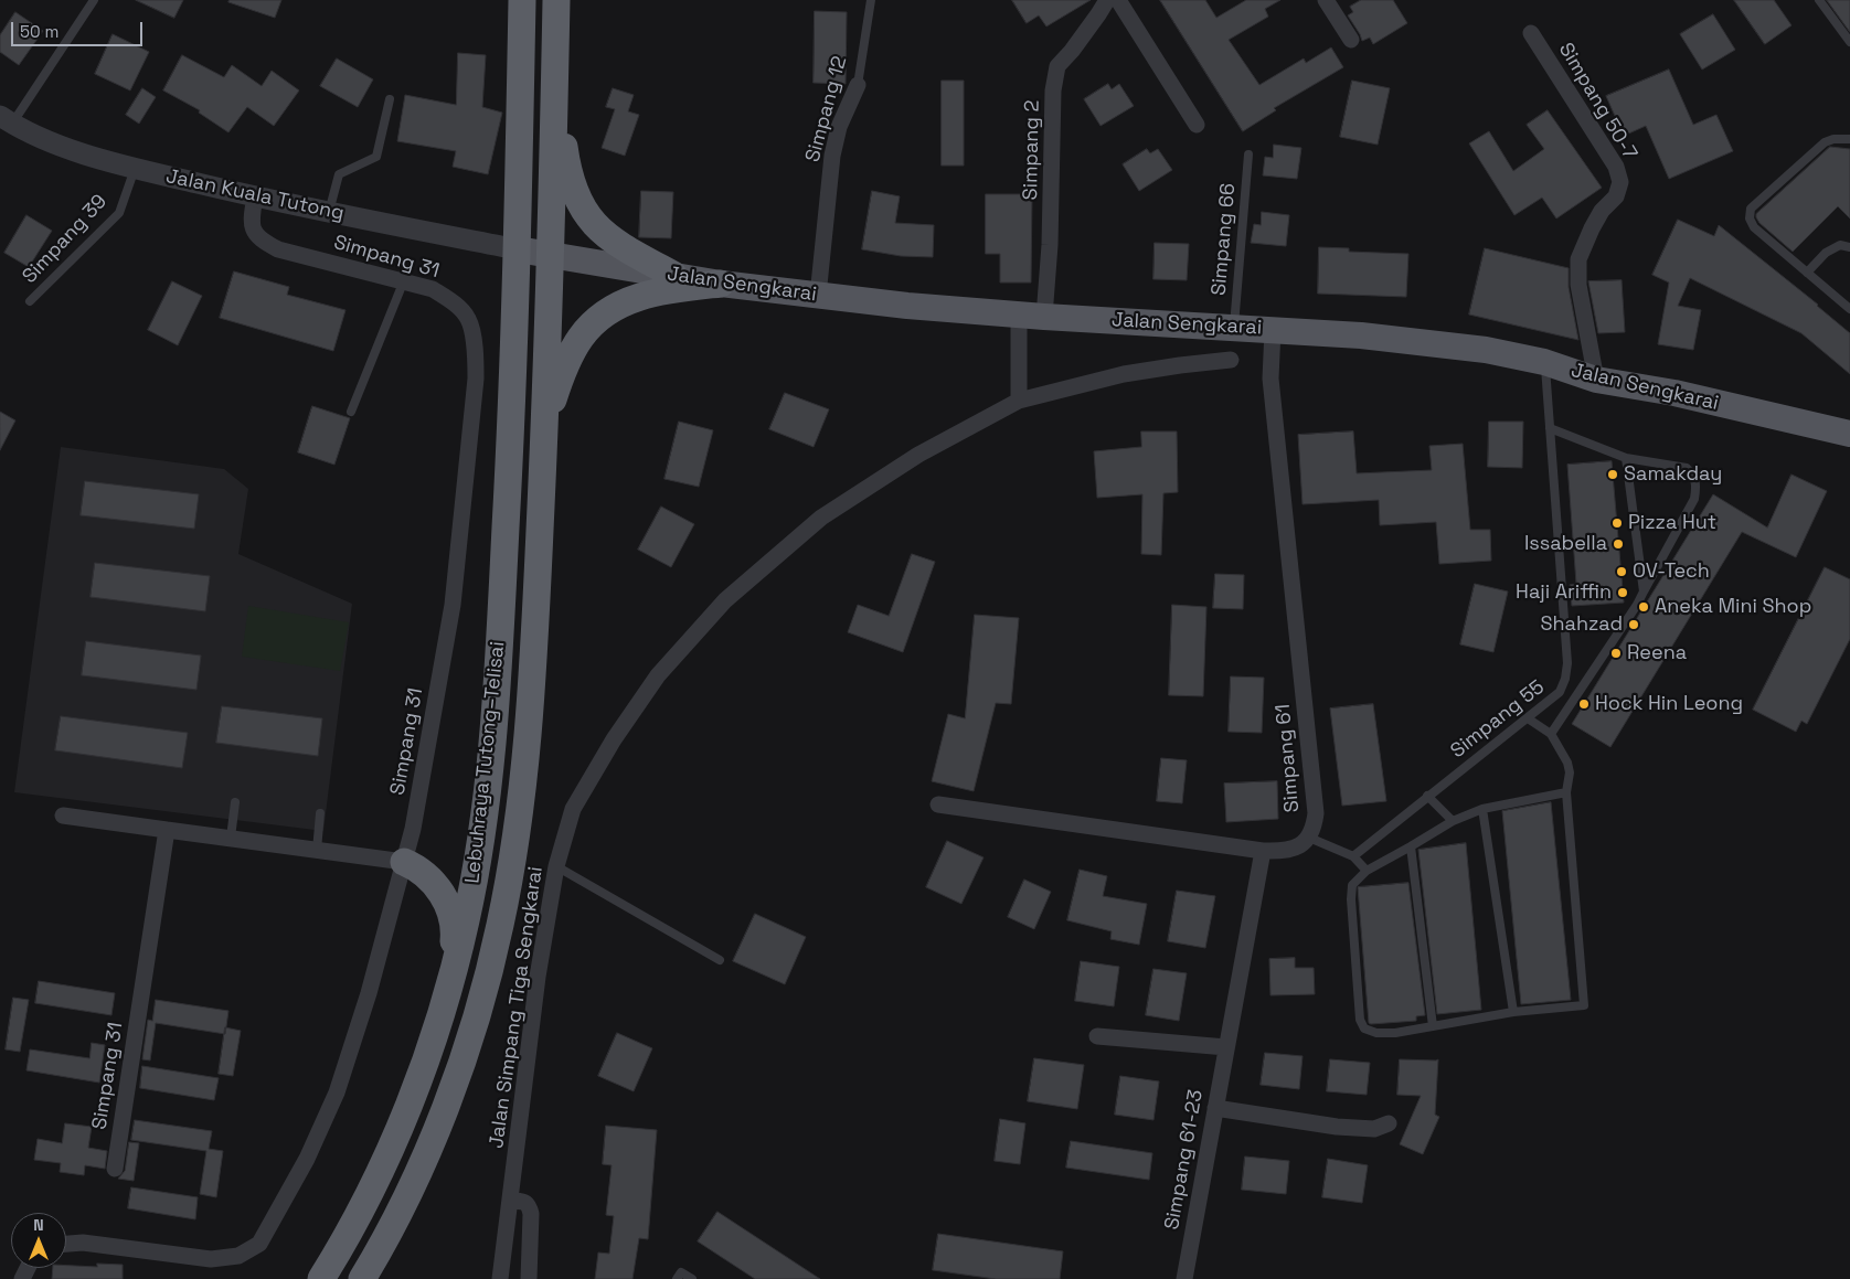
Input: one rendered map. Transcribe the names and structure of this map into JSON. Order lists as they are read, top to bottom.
{
  "streets": {
    "highway": ["Lebuhraya Tutong–Telisai"],
    "main road": ["Jalan Sengkarai"],
    "street": [
      "Simpang 50-7",
      "Simpang 12",
      "Simpang 2",
      "Jalan Kuala Tutong",
      "Simpang 31",
      "Simpang 61",
      "Jalan Simpang Tiga Sengkarai",
      "Simpang 61-23"
    ],
    "lane": ["Simpang 39", "Simpang 66", "Simpang 55"]
  },
  "crossings": [
    ["Simpang 50-7", "Jalan Sengkarai"],
    ["Simpang 12", "Jalan Sengkarai"],
    ["Simpang 2", "Jalan Sengkarai"],
    ["Jalan Kuala Tutong", "Simpang 39"],
    ["Jalan Kuala Tutong", "Simpang 31"],
    ["Jalan Kuala Tutong", "Jalan Sengkarai"],
    ["Jalan Kuala Tutong", "Lebuhraya Tutong–Telisai"],
    ["Simpang 66", "Jalan Sengkarai"],
    ["Jalan Sengkarai", "Simpang 55"],
    ["Jalan Sengkarai", "Simpang 61"],
    ["Jalan Sengkarai", "Lebuhraya Tutong–Telisai"],
    ["Simpang 61", "Simpang 61-23"]
  ],
  "places": [
    "Samakday",
    "Pizza Hut",
    "Issabella",
    "OV-Tech",
    "Haji Ariffin",
    "Aneka Mini Shop",
    "Shahzad",
    "Reena",
    "Hock Hin Leong"
  ],
  "scale_bar": "50 m",
  "north": "top"
}
